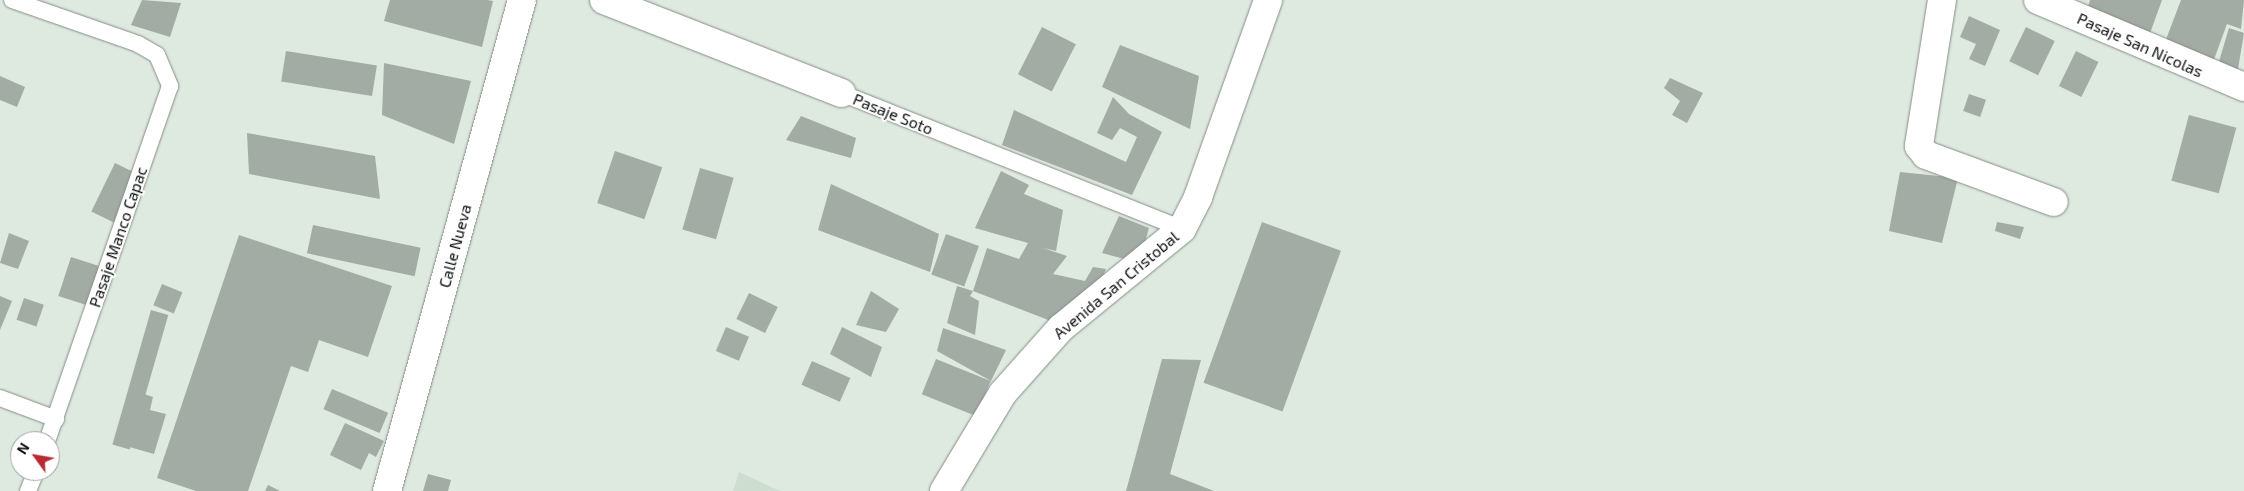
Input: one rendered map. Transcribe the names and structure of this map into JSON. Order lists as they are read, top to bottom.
{
  "streets": {
    "street": [
      "Pasaje San Nicolas",
      "Pasaje Soto",
      "Calle Nueva",
      "Avenida San Cristobal"
    ],
    "lane": ["Pasaje Manco Capac"]
  },
  "crossings": [
    ["Pasaje Soto", "Avenida San Cristobal"]
  ],
  "north": "top left"
}
